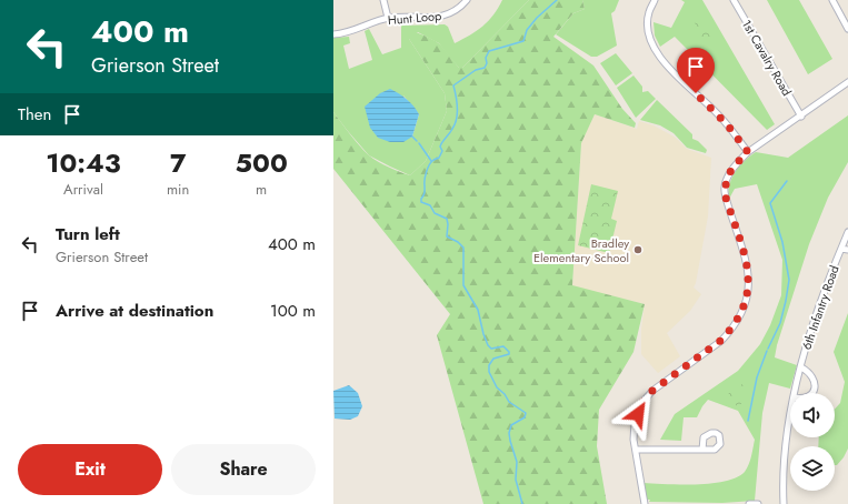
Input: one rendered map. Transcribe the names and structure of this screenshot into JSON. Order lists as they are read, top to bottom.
{
  "streets": {
    "street": ["Hunt Loop", "1st Cavalry Road", "6th Infantry Road"]
  },
  "places": ["Bradley Elementary School"],
  "page": {
    "turn": ["400 m", "Grierson Street"],
    "then": "Then",
    "eta": [
      "10:43",
      "Arrival",
      "7",
      "min",
      "500",
      "m"
    ],
    "list": [
      {
        "name": "Turn left",
        "note": "Grierson Street",
        "value": "400 m"
      },
      {
        "name": "Arrive at destination",
        "value": "100 m"
      }
    ],
    "buttons": ["Exit", "Share"]
  }
}
